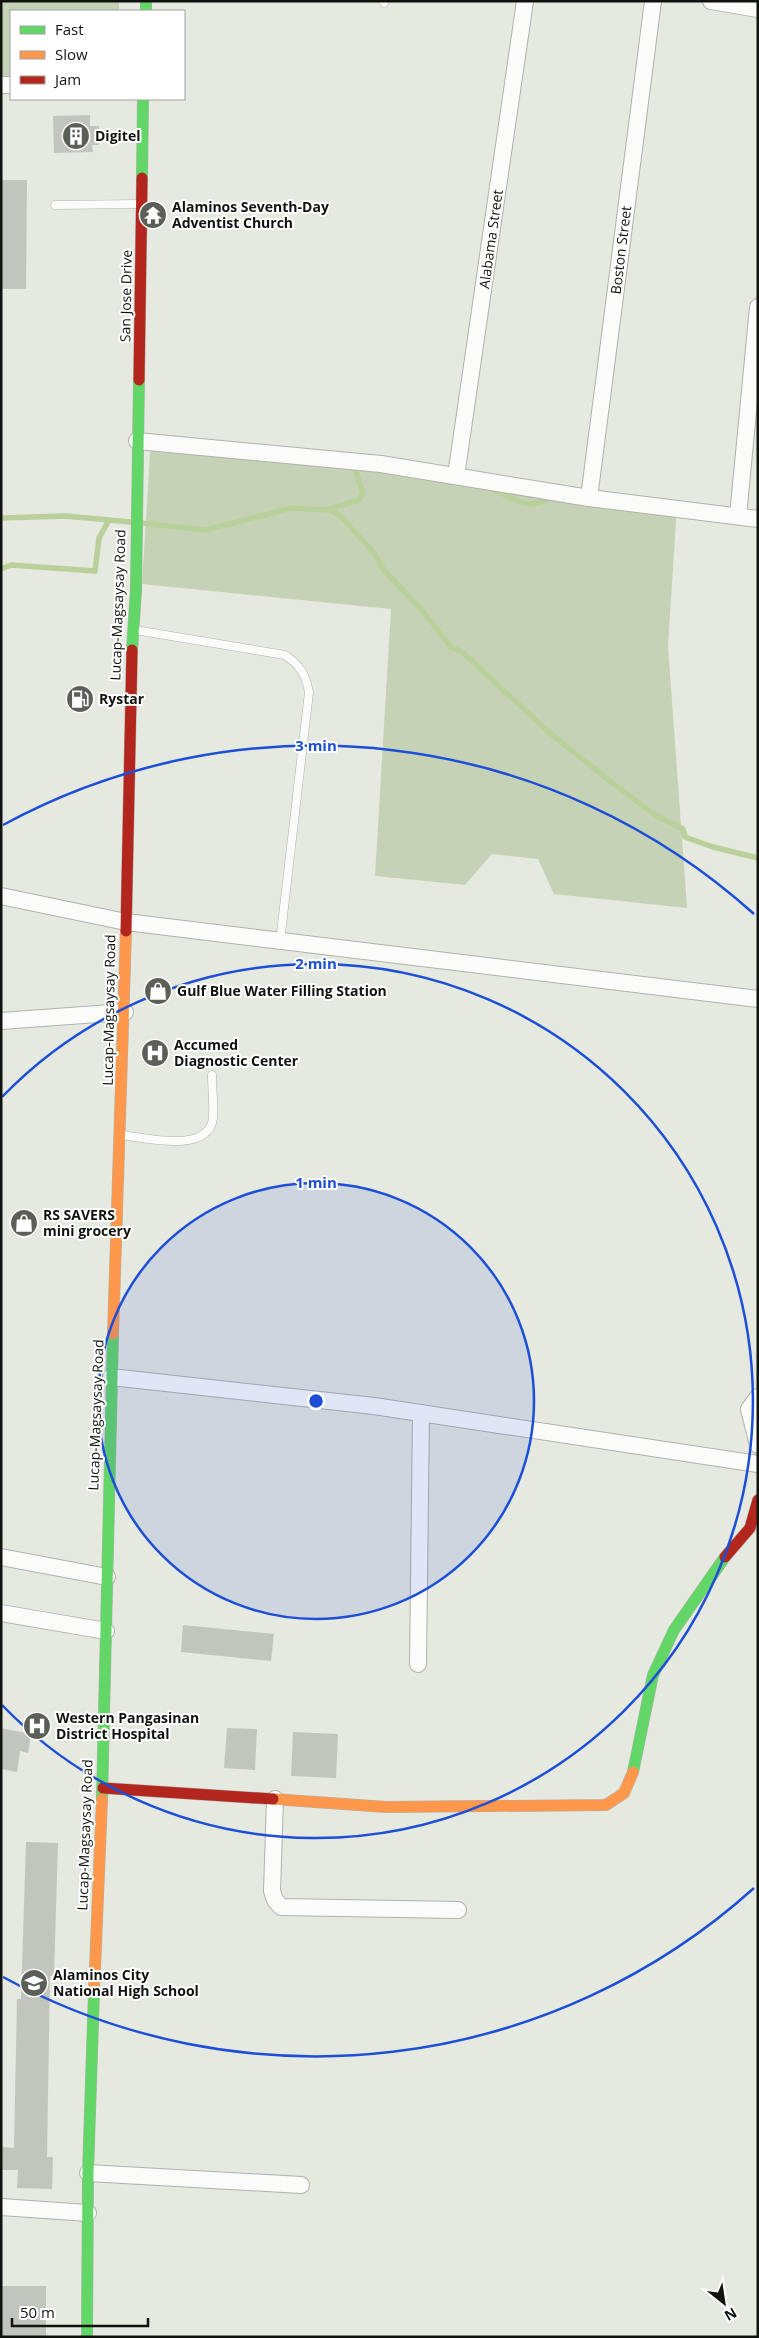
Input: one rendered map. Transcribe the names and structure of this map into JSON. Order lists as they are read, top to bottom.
{
  "streets": {
    "street": [
      "Alabama Street",
      "Boston Street",
      "San Jose Drive",
      "Lucap-Magsaysay Road"
    ]
  },
  "crossings": [
    ["San Jose Drive", "Lucap-Magsaysay Road"]
  ],
  "places": {
    "building": ["Digitel"],
    "temple": ["Alaminos Seventh-Day Adventist Church"],
    "fuel station": ["Rystar"],
    "shop": ["Gulf Blue Water Filling Station", "RS SAVERS mini grocery"],
    "hospital": ["Accumed Diagnostic Center", "Western Pangasinan District Hospital"],
    "school or university": ["Alaminos City National High School"]
  },
  "legend": ["Fast", "Slow", "Jam"],
  "scale_bar": "50 m",
  "north": "bottom right",
  "rings": ["3 min", "2 min", "1 min"]
}
